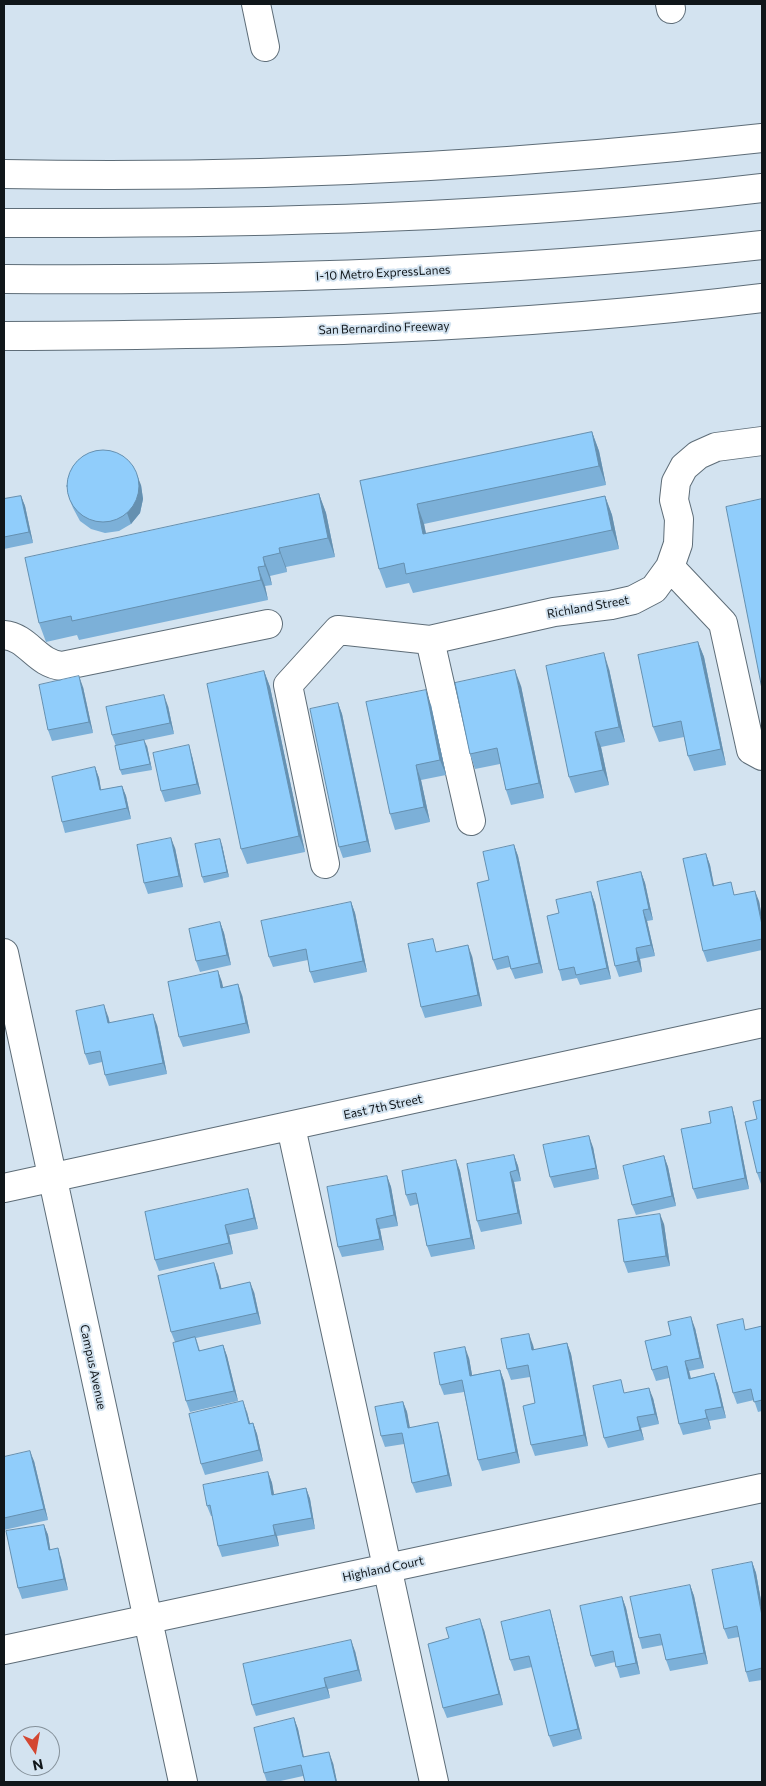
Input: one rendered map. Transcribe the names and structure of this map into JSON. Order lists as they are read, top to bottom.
{
  "streets": {
    "main road": [
      "I-10 Metro ExpressLanes",
      "San Bernardino Freeway",
      "Richland Street",
      "East 7th Street",
      "Campus Avenue",
      "Highland Court"
    ]
  },
  "crossings": [
    ["East 7th Street", "Campus Avenue"],
    ["Campus Avenue", "Highland Court"]
  ],
  "north": "bottom"
}
